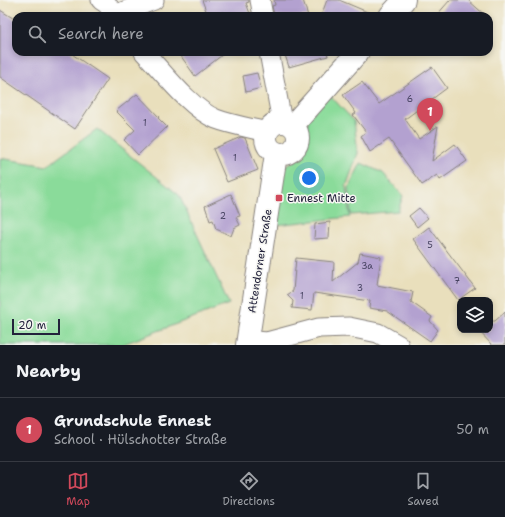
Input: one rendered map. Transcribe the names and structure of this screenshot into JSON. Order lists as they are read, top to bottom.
{
  "streets": {
    "street": ["Attendorner Straße"]
  },
  "places": {
    "transit": ["Ennest Mitte"]
  },
  "house_numbers": [
    "6",
    "1",
    "1",
    "2",
    "5",
    "3a",
    "7",
    "3",
    "1"
  ],
  "scale_bar": "20 m",
  "page": {
    "search": "Search here",
    "pins": "1",
    "scale": "20 m",
    "heading": "Nearby",
    "list": [
      {
        "mark": "1",
        "name": "Grundschule Ennest",
        "note": "School · Hülschotter Straße",
        "value": "50 m"
      }
    ],
    "nav": ["Map", "Directions", "Saved"]
  }
}
